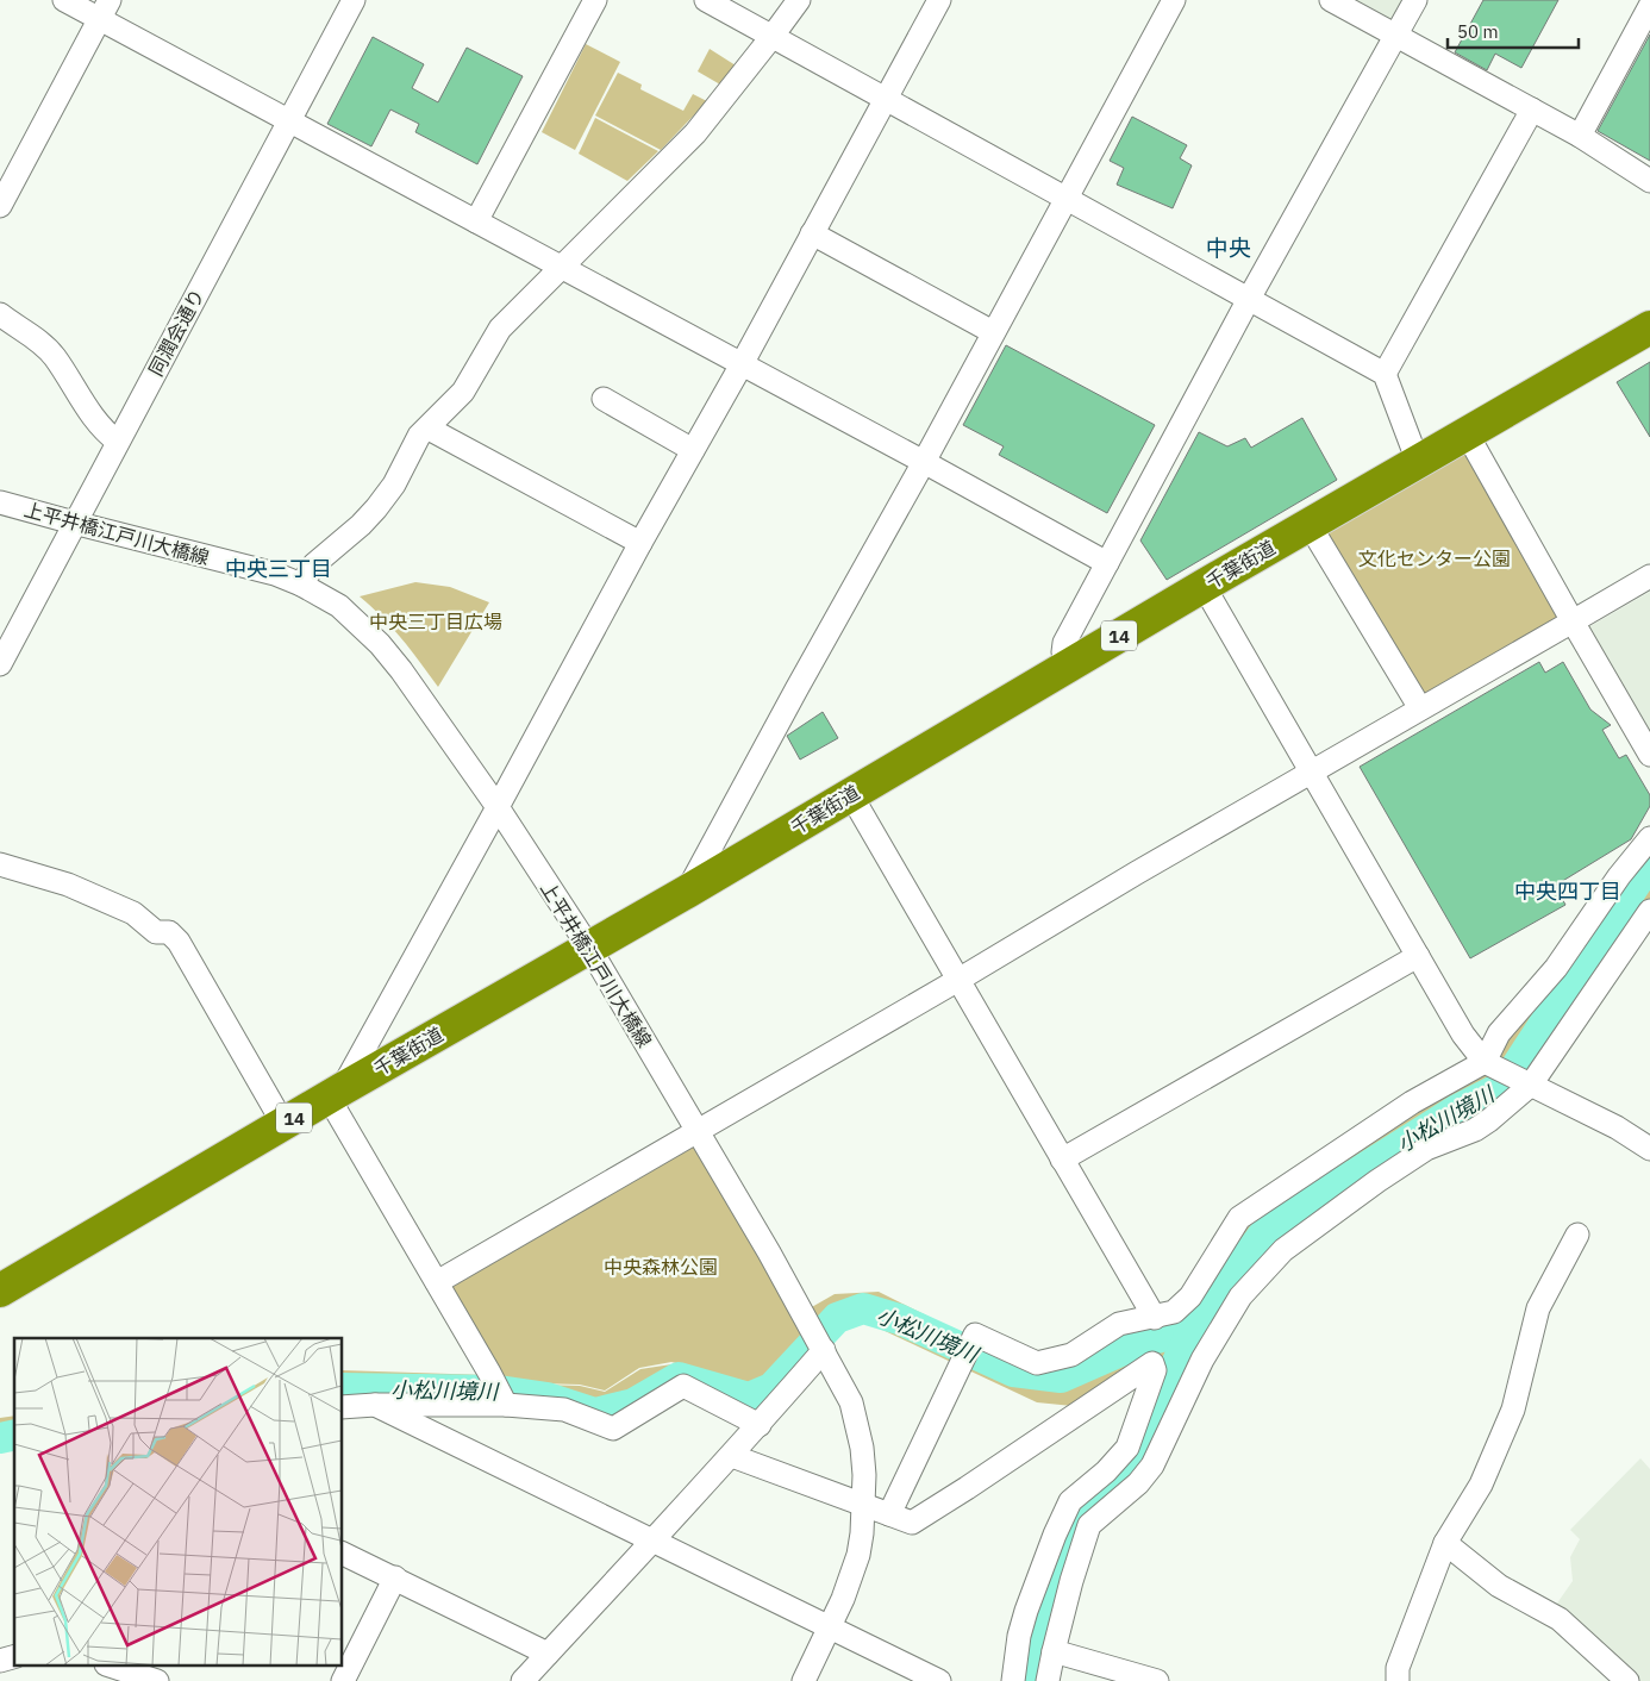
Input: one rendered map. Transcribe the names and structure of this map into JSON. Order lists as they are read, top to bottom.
{
  "streets": {
    "highway": ["千葉街道", "14"],
    "street": ["同潤会通り", "上平井橋江戸川大橋線"]
  },
  "crossings": [
    ["同潤会通り", "上平井橋江戸川大橋線"],
    ["上平井橋江戸川大橋線", "千葉街道"]
  ],
  "districts": ["中央", "中央三丁目", "中央四丁目"],
  "water": ["小松川境川"],
  "parks": ["文化センター公園", "中央三丁目広場", "中央森林公園"],
  "scale_bar": "50 m"
}
